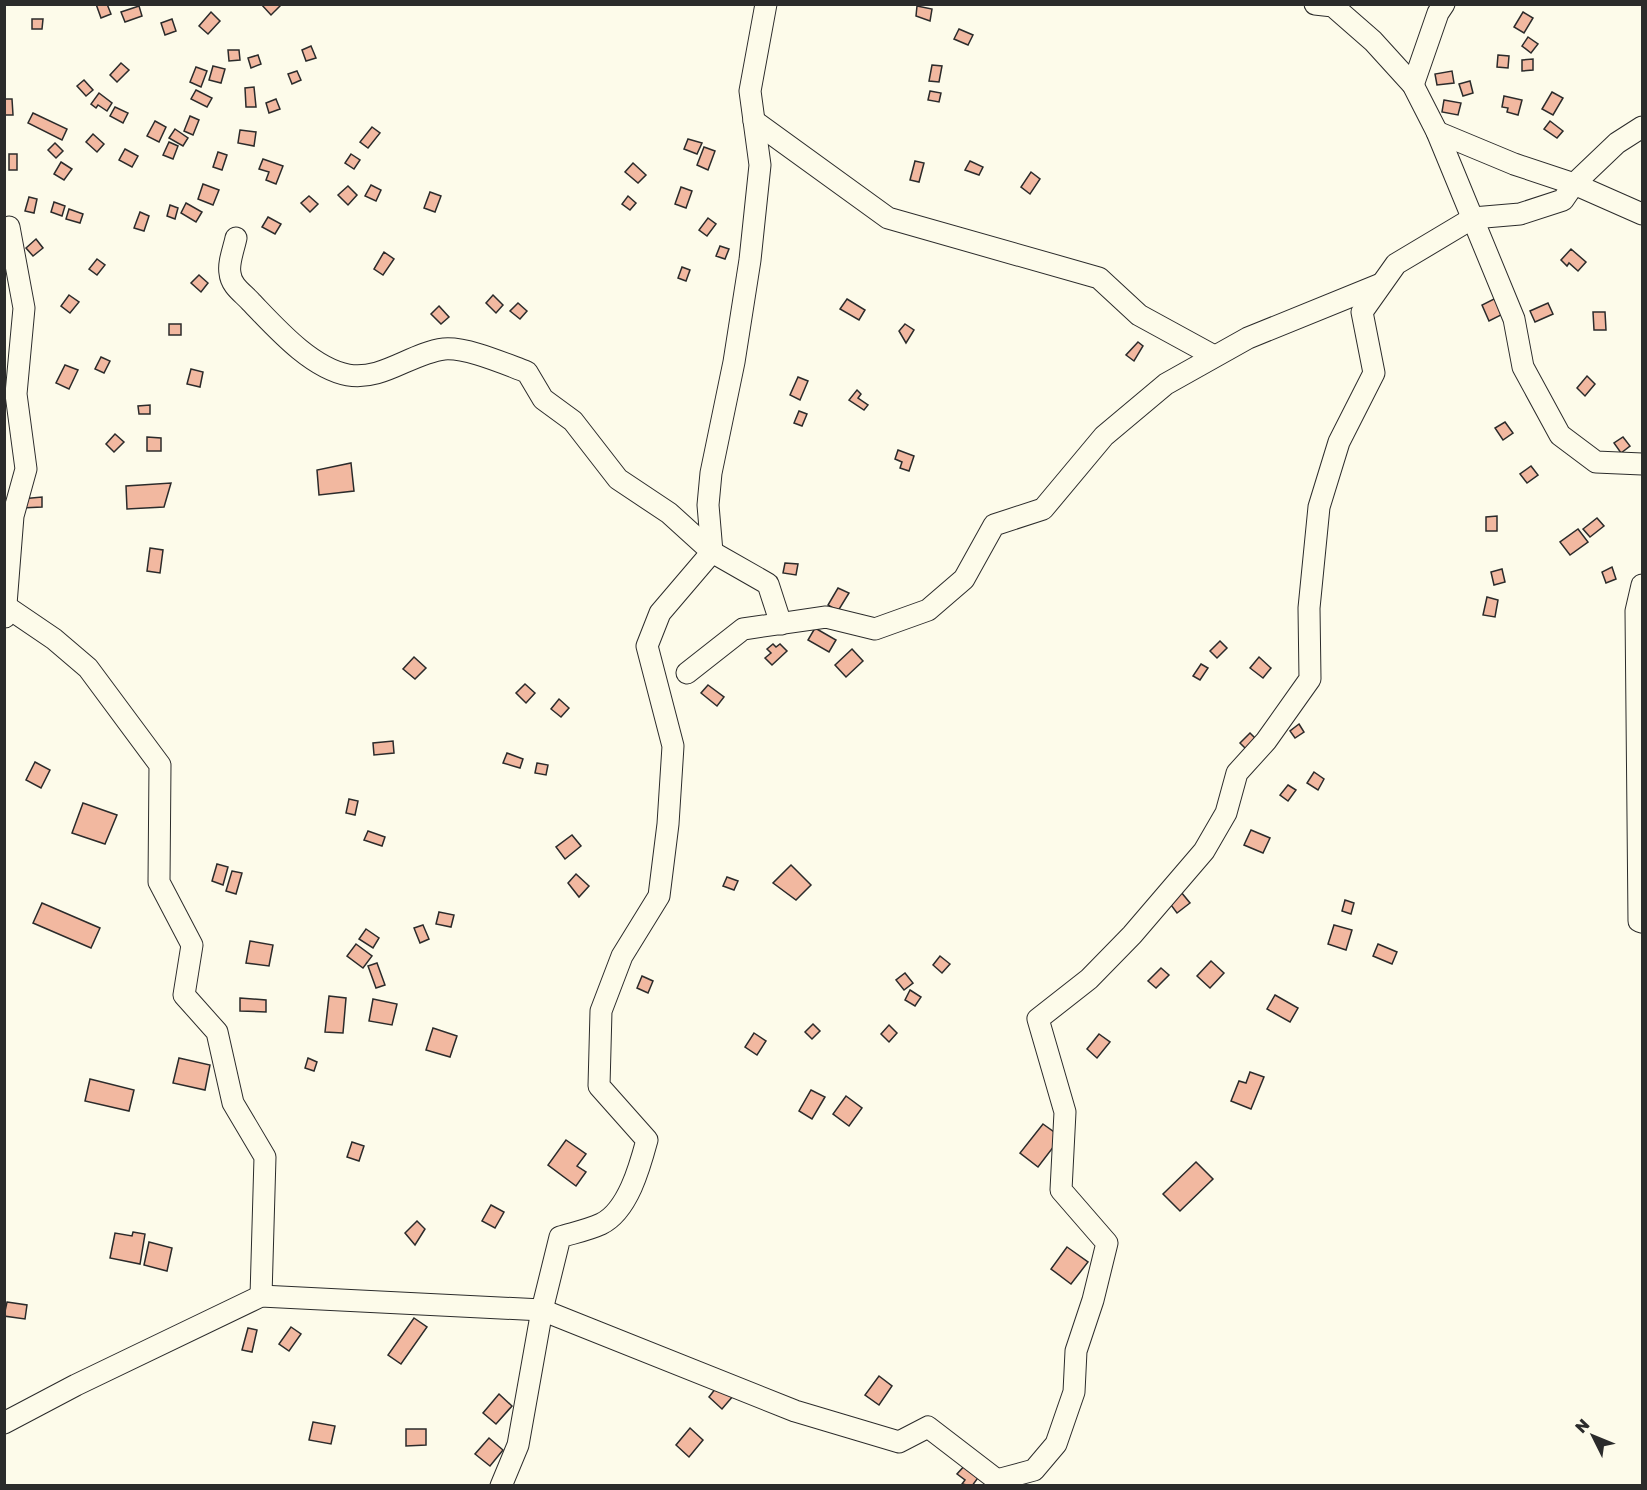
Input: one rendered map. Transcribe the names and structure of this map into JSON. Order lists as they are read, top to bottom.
{
  "north": "top left"
}
